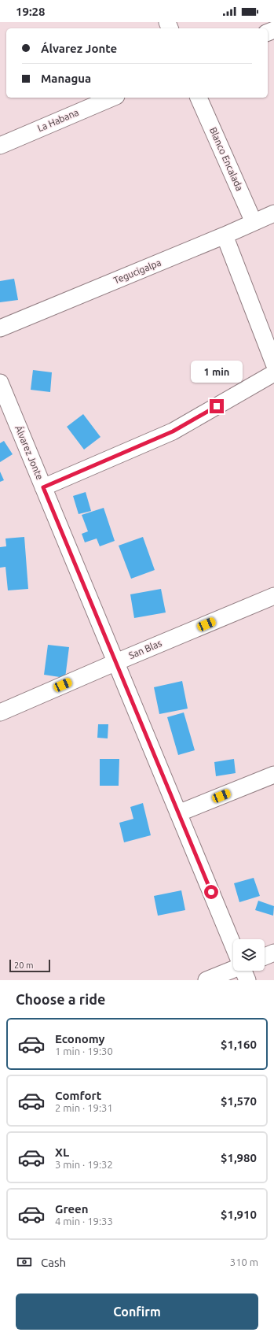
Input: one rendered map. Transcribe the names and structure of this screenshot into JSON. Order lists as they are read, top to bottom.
{
  "streets": {
    "street": [
      "La Habana",
      "Blanco Encalada",
      "Tegucigalpa",
      "Álvarez Jonte",
      "San Blas"
    ]
  },
  "crossings": [
    ["Blanco Encalada", "Tegucigalpa"],
    ["Álvarez Jonte", "San Blas"]
  ],
  "scale_bar": "20 m",
  "page": {
    "status": "19:28",
    "banner": ["Álvarez Jonte", "Managua"],
    "bubble": "1 min",
    "scale": "20 m",
    "heading": "Choose a ride",
    "list": [
      {
        "name": "Economy",
        "note": "1 min · 19:30",
        "value": "$1,160"
      },
      {
        "name": "Comfort",
        "note": "2 min · 19:31",
        "value": "$1,570"
      },
      {
        "name": "XL",
        "note": "3 min · 19:32",
        "value": "$1,980"
      },
      {
        "name": "Green",
        "note": "4 min · 19:33",
        "value": "$1,910"
      }
    ],
    "pay": ["Cash", "310 m"],
    "buttons": "Confirm"
  }
}
